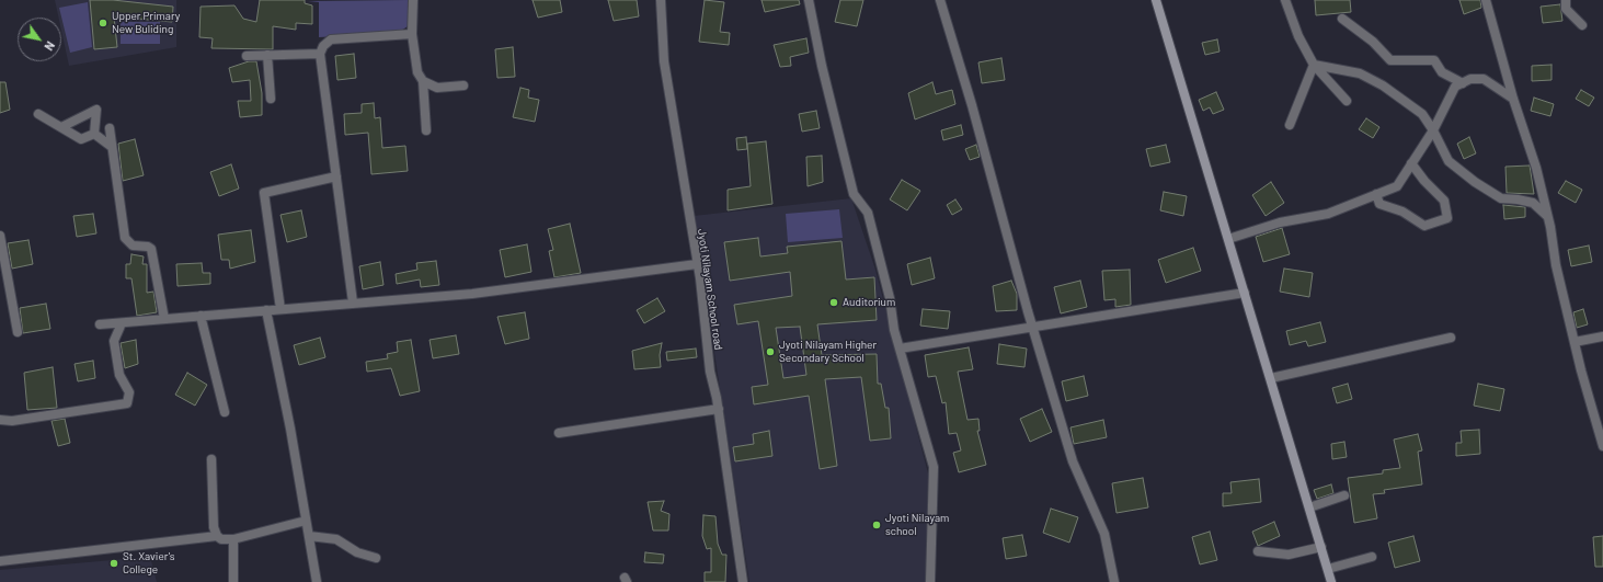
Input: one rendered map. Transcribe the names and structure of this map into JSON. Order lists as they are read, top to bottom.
{
  "streets": {
    "street": ["Jyoti Nilayam School road"]
  },
  "places": [
    "Upper Primary New Buliding",
    "Auditorium",
    "Jyoti Nilayam Higher Secondary School",
    "Jyoti Nilayam school",
    "St. Xavier's College"
  ],
  "north": "bottom right"
}
